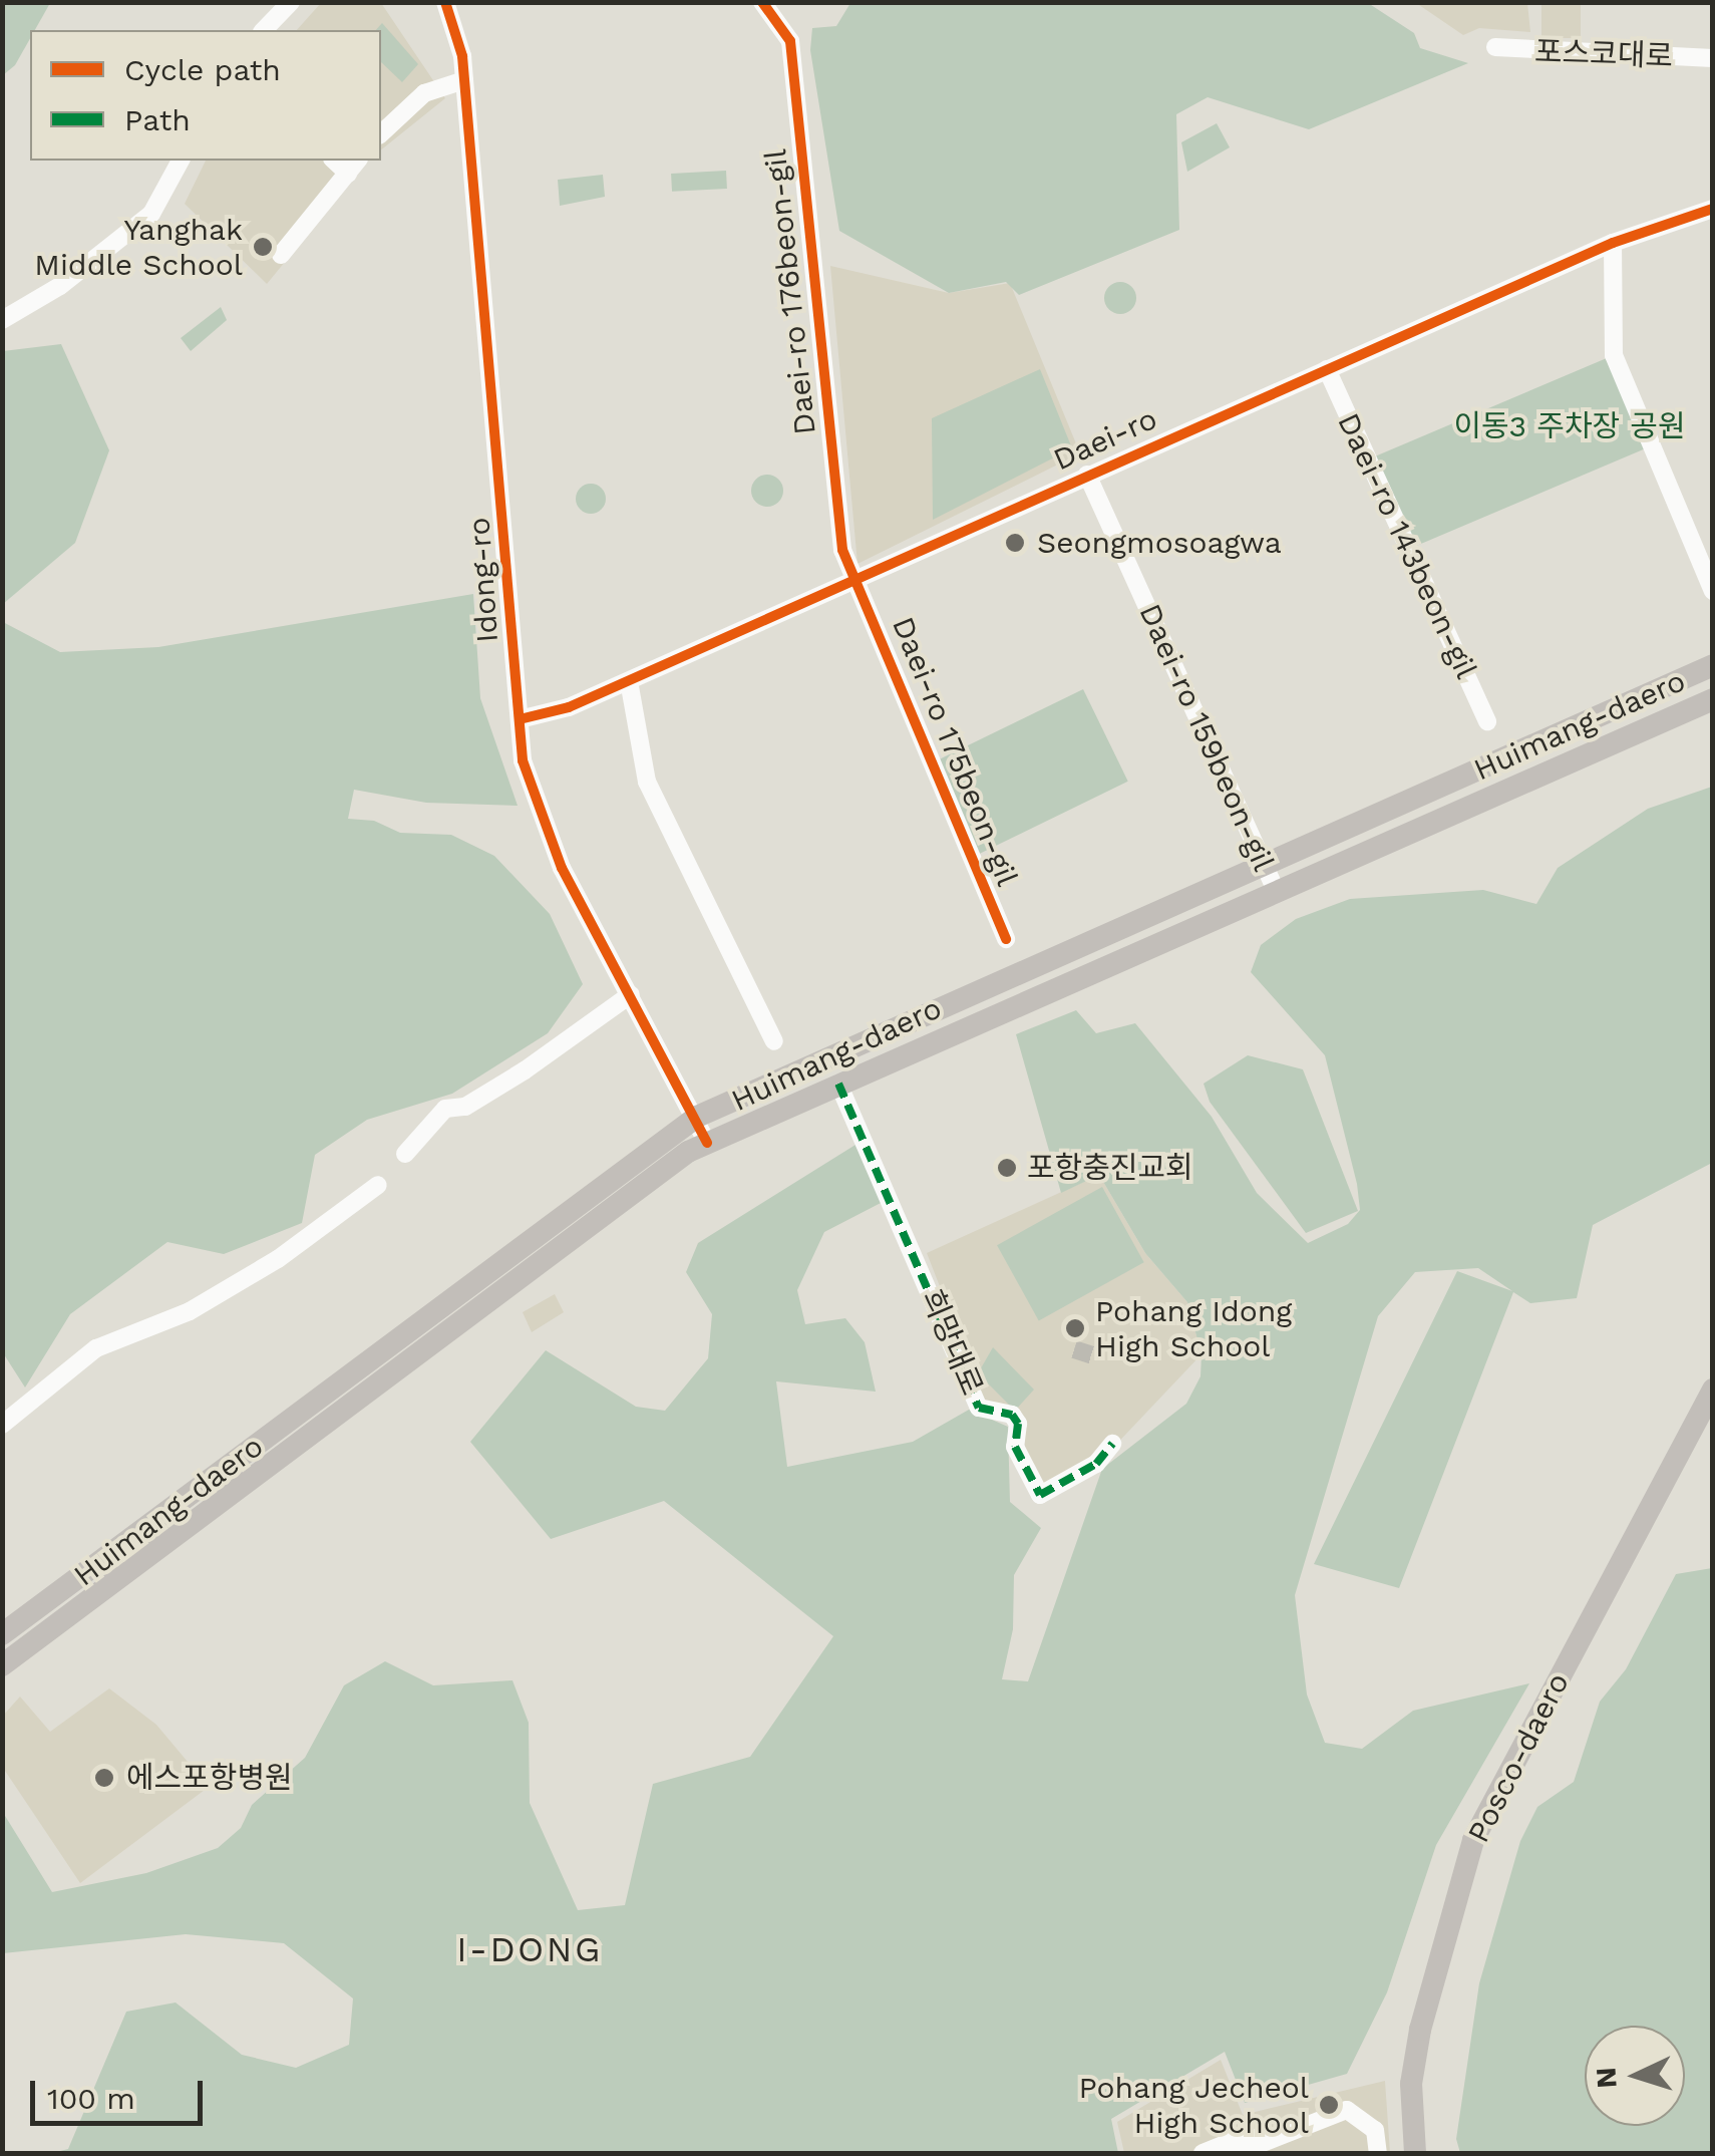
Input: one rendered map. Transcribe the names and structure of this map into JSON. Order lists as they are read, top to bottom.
{
  "streets": {
    "main road": ["Huimang-daero", "Posco-daero"],
    "street": [
      "포스코대로",
      "Daei-ro 176beon-gil",
      "Daei-ro",
      "Daei-ro 143beon-gil",
      "Idong-ro",
      "Daei-ro 159beon-gil",
      "Daei-ro 175beon-gil",
      "희망대로"
    ]
  },
  "crossings": [
    ["Daei-ro 176beon-gil", "Daei-ro"],
    ["Daei-ro 176beon-gil", "Daei-ro 175beon-gil"],
    ["Daei-ro", "Daei-ro 143beon-gil"],
    ["Daei-ro", "Idong-ro"],
    ["Daei-ro", "Daei-ro 159beon-gil"],
    ["Daei-ro", "Daei-ro 175beon-gil"],
    ["Idong-ro", "Huimang-daero"],
    ["Huimang-daero", "Daei-ro 159beon-gil"],
    ["Huimang-daero", "희망대로"]
  ],
  "districts": ["I-DONG"],
  "parks": ["이동3 주차장 공원"],
  "places": [
    "Yanghak Middle School",
    "Seongmosoagwa",
    "포항충진교회",
    "Pohang Idong High School",
    "에스포항병원",
    "Pohang Jecheol High School"
  ],
  "legend": ["Cycle path", "Path"],
  "scale_bar": "100 m",
  "north": "left"
}
